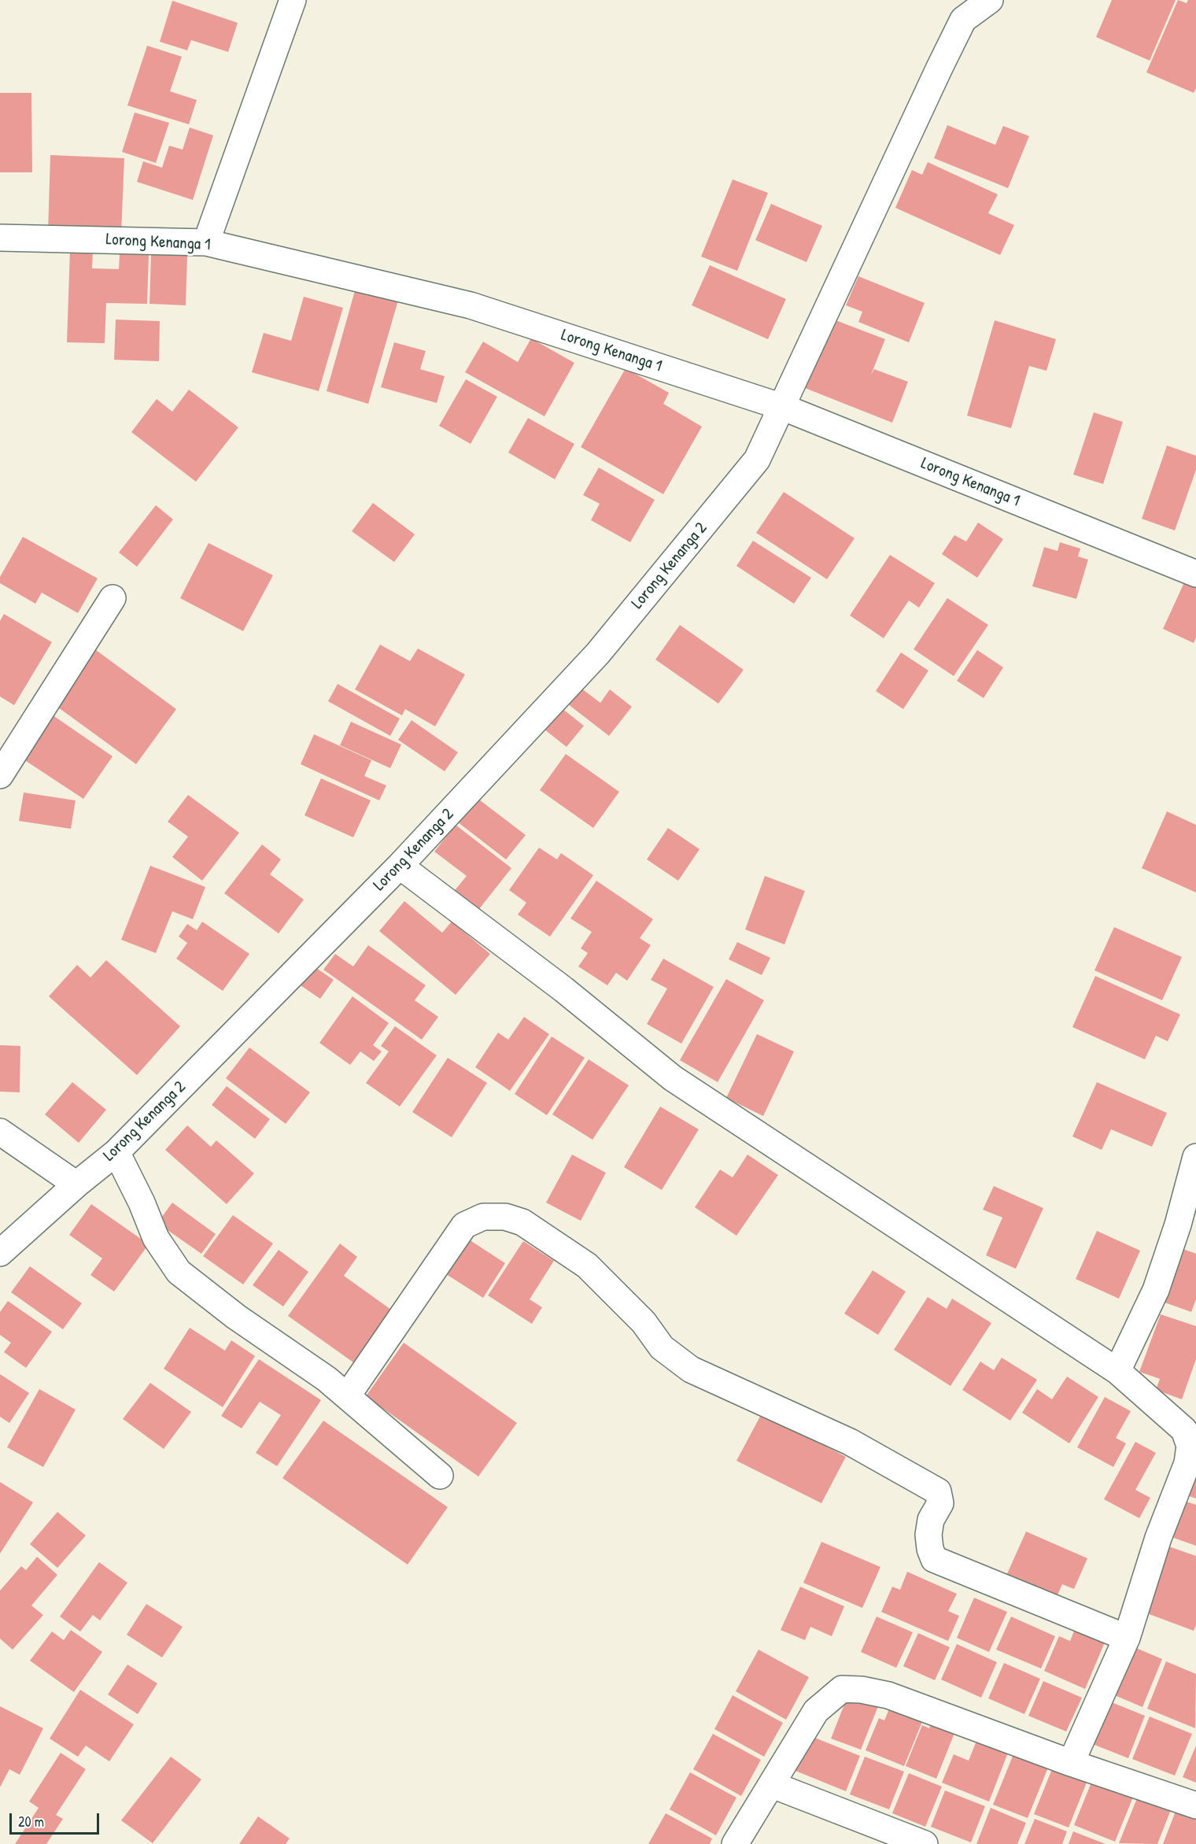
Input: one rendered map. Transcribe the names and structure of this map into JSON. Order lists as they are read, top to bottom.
{
  "streets": {
    "street": ["Lorong Kenanga 1", "Lorong Kenanga 2"]
  },
  "crossings": [
    ["Lorong Kenanga 1", "Lorong Kenanga 2"]
  ],
  "scale_bar": "20 m"
}
